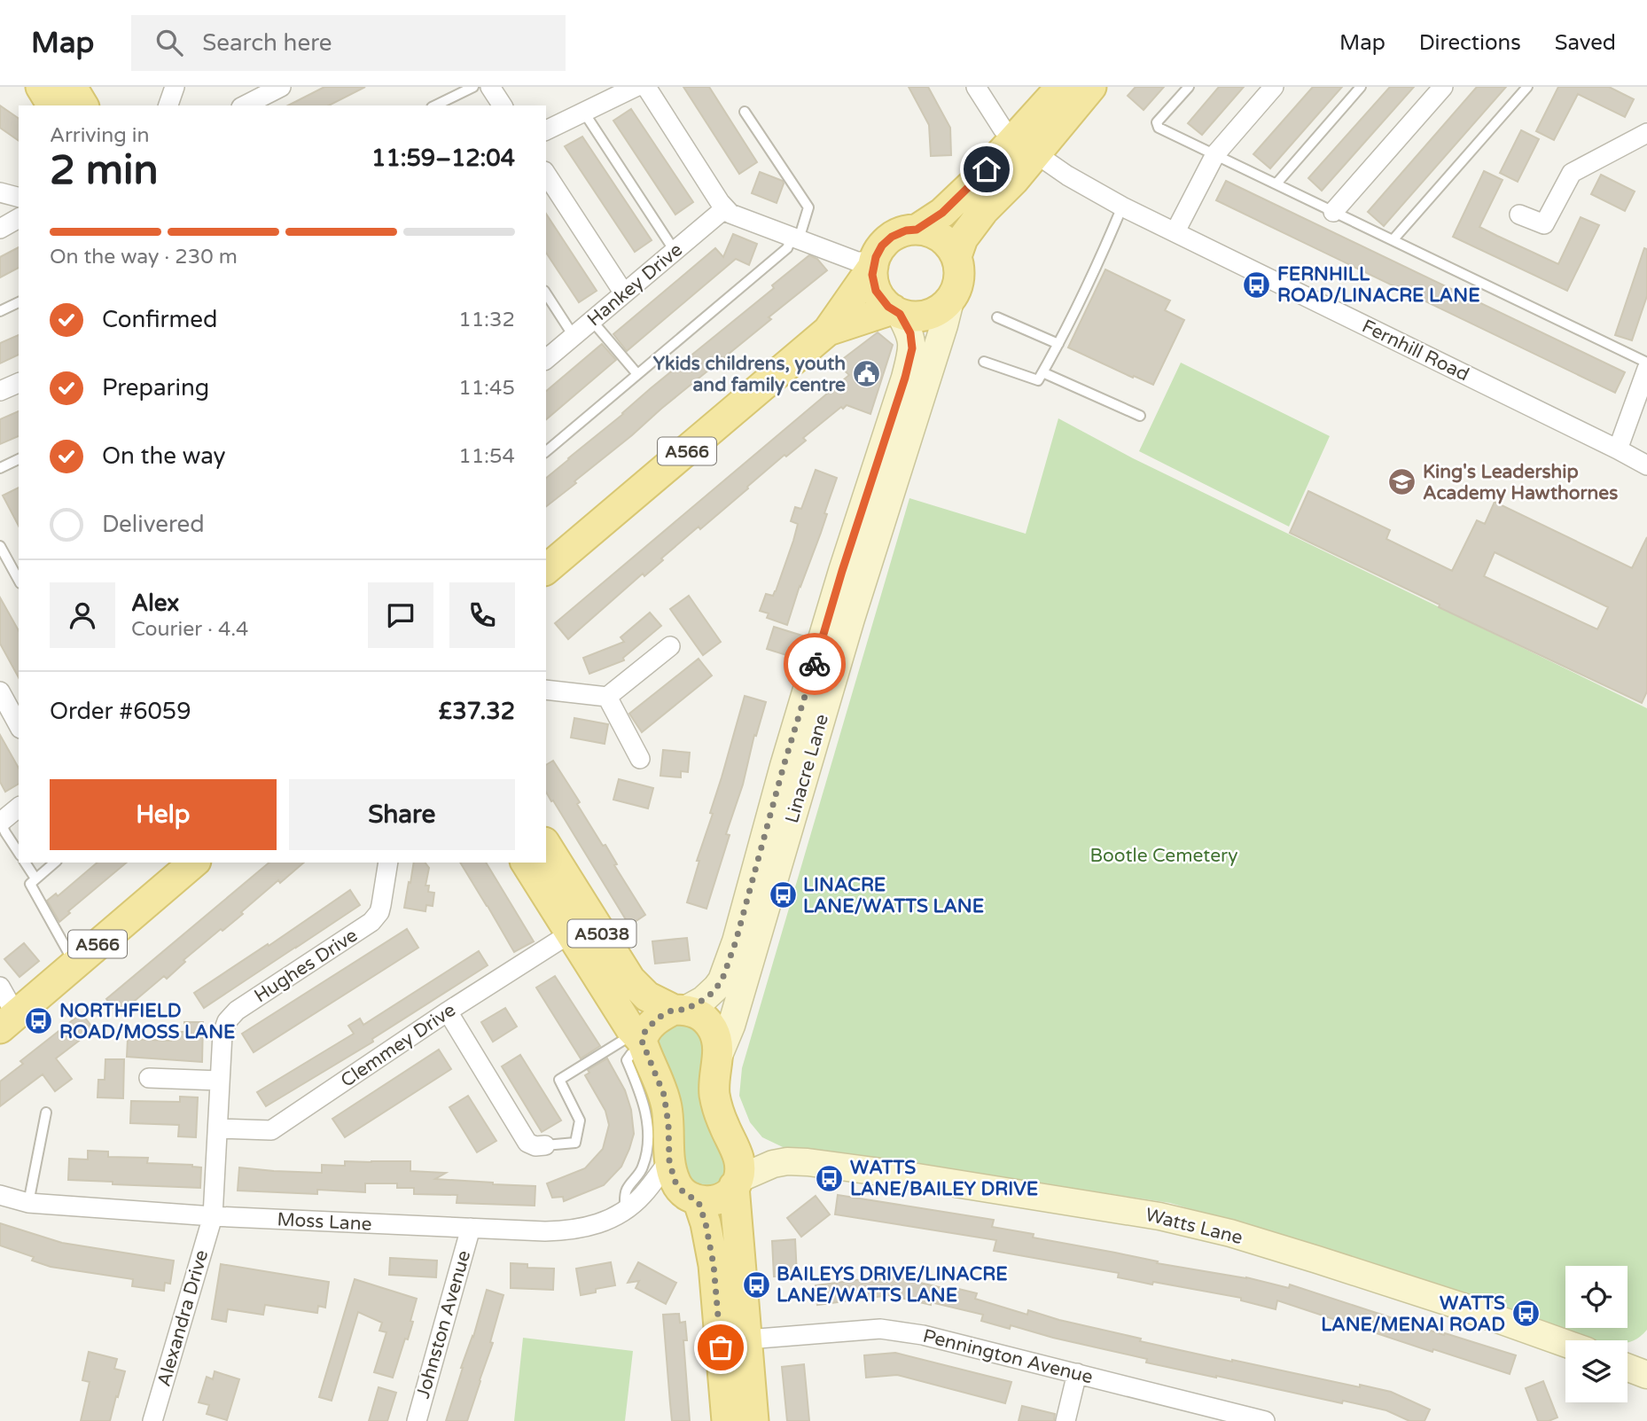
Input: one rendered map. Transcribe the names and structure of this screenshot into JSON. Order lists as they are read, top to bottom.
{
  "streets": {
    "main road": ["A566", "A5038"],
    "street": [
      "Hankey Drive",
      "Fernhill Road",
      "Linacre Lane",
      "Hughes Drive",
      "Clemmey Drive",
      "Moss Lane",
      "Watts Lane",
      "Alexandra Drive",
      "Johnston Avenue",
      "Pennington Avenue"
    ]
  },
  "crossings": [
    ["A566", "Linacre Lane"],
    ["Linacre Lane", "A5038"],
    ["A5038", "Clemmey Drive"],
    ["A5038", "Moss Lane"],
    ["A5038", "Watts Lane"],
    ["A5038", "Pennington Avenue"],
    ["Hughes Drive", "Clemmey Drive"],
    ["Hughes Drive", "Moss Lane"],
    ["Hughes Drive", "Alexandra Drive"],
    ["Moss Lane", "Alexandra Drive"],
    ["Moss Lane", "Johnston Avenue"]
  ],
  "parks": ["Bootle Cemetery"],
  "places": {
    "bus stop": [
      "FERNHILL ROAD/LINACRE LANE",
      "LINACRE LANE/WATTS LANE",
      "NORTHFIELD ROAD/MOSS LANE",
      "WATTS LANE/BAILEY DRIVE",
      "BAILEYS DRIVE/LINACRE LANE/WATTS LANE",
      "WATTS LANE/MENAI ROAD"
    ],
    "public building": ["Ykids childrens, youth and family centre"],
    "school or university": ["King's Leadership Academy Hawthornes"]
  },
  "page": {
    "header": "Map",
    "search": "Search here",
    "nav": ["Map", "Directions", "Saved"],
    "heading": ["2 min", "Arriving in", "11:59–12:04"],
    "panel": [
      "Alex",
      "Courier · 4.4",
      "Order #6059",
      "£37.32"
    ],
    "bar": "On the way · 230 m",
    "list": [
      ["Confirmed", "11:32"],
      ["Preparing", "11:45"],
      ["On the way", "11:54"],
      "Delivered"
    ],
    "buttons": ["Help", "Share"]
  }
}
